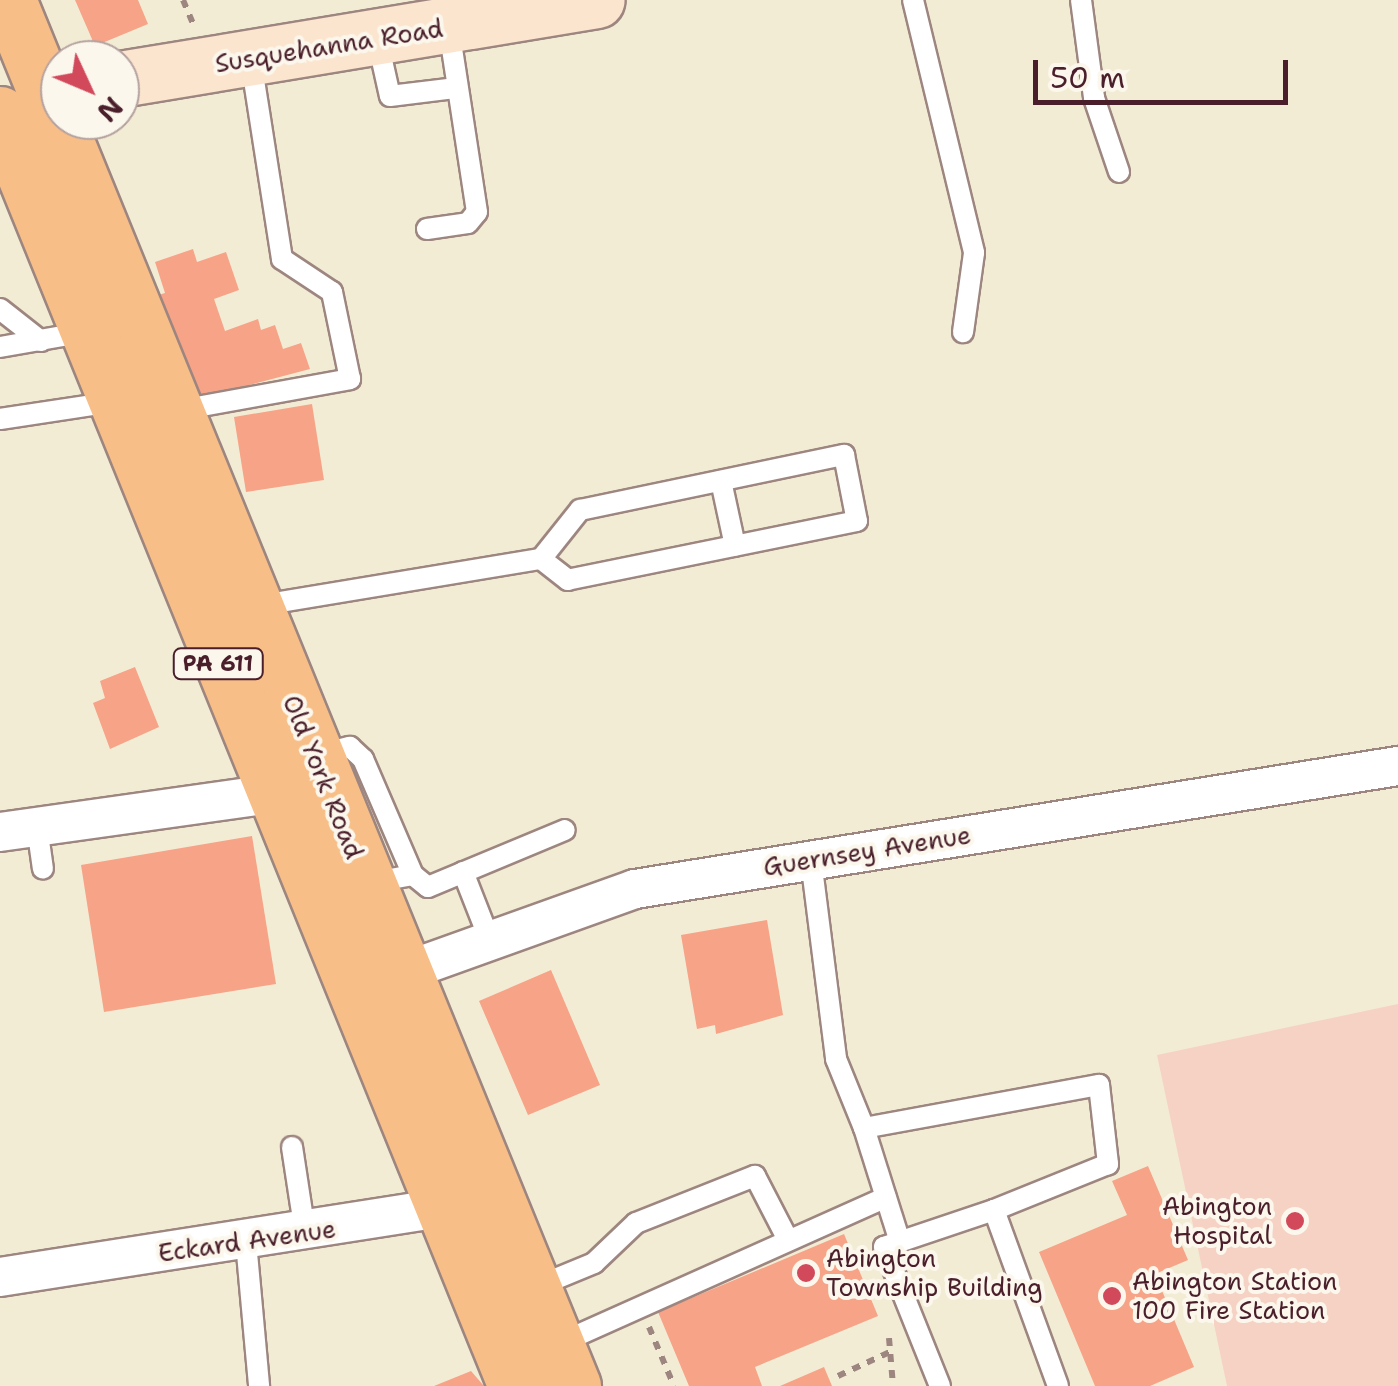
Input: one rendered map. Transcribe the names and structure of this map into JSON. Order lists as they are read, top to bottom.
{
  "streets": {
    "highway": ["PA 611", "Old York Road"],
    "main road": ["Susquehanna Road"],
    "street": ["Guernsey Avenue", "Eckard Avenue"]
  },
  "crossings": [
    ["Old York Road", "Guernsey Avenue"],
    ["Old York Road", "Eckard Avenue"]
  ],
  "places": ["Abington Hospital", "Abington Township Building", "Abington Station 100 Fire Station"],
  "scale_bar": "50 m",
  "north": "bottom right"
}
